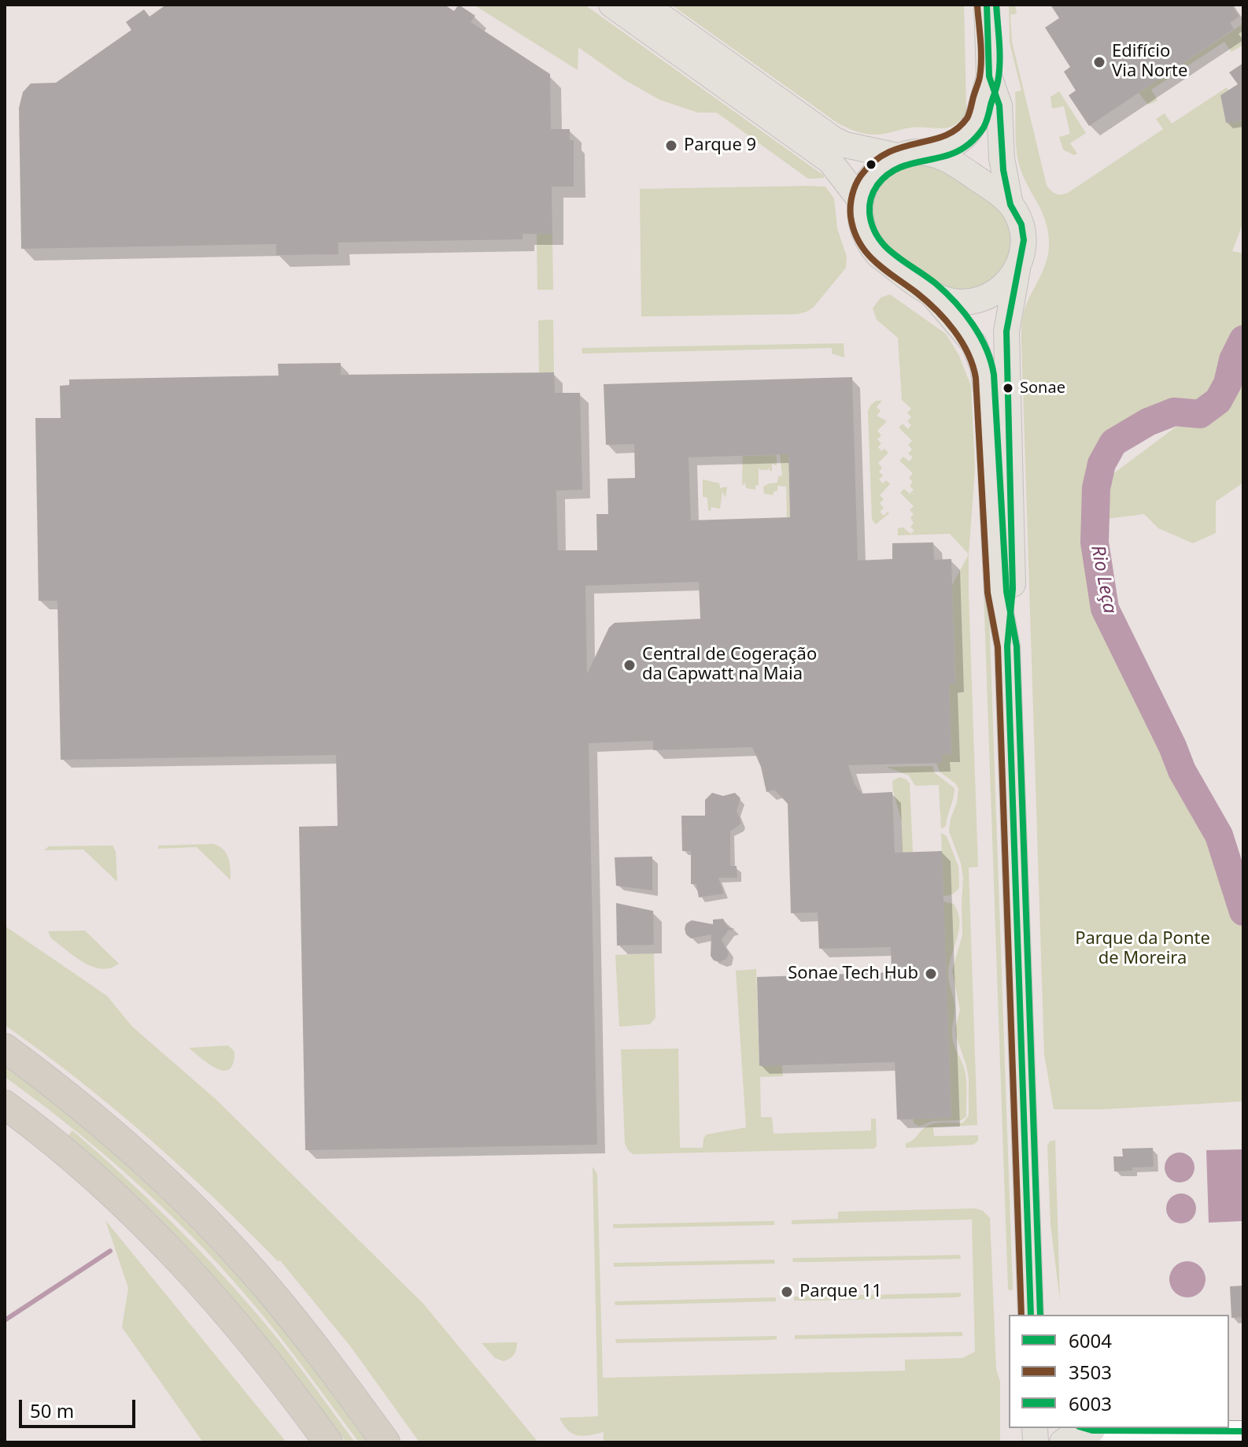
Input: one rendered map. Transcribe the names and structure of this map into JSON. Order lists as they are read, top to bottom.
{
  "water": ["Rio Leça"],
  "parks": ["Parque da Ponte de Moreira"],
  "places": [
    "Edifício Via Norte",
    "Parque 9",
    "Sonae",
    "Central de Cogeração da Capwatt na Maia",
    "Sonae Tech Hub",
    "Parque 11"
  ],
  "lines": ["transit line 6004", "transit line 6003", "transit line 3503"],
  "legend": ["6004", "3503", "6003"],
  "scale_bar": "50 m"
}
